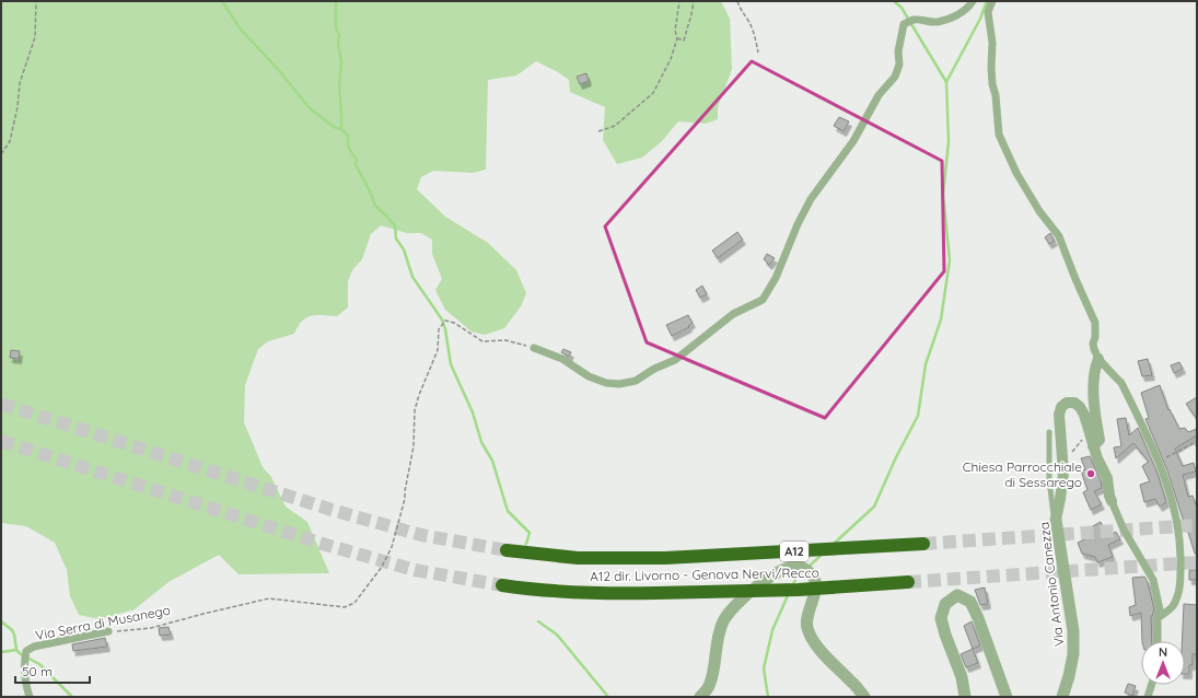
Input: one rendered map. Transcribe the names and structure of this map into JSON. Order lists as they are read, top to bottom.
{
  "streets": {
    "highway": ["A12", "A12 dir. Livorno - Genova Nervi/Recco"],
    "street": ["Via Antonio Canezza", "Via Serra di Musanego"]
  },
  "places": ["Chiesa Parrocchiale di Sessarego"],
  "scale_bar": "50 m",
  "north": "top"
}
